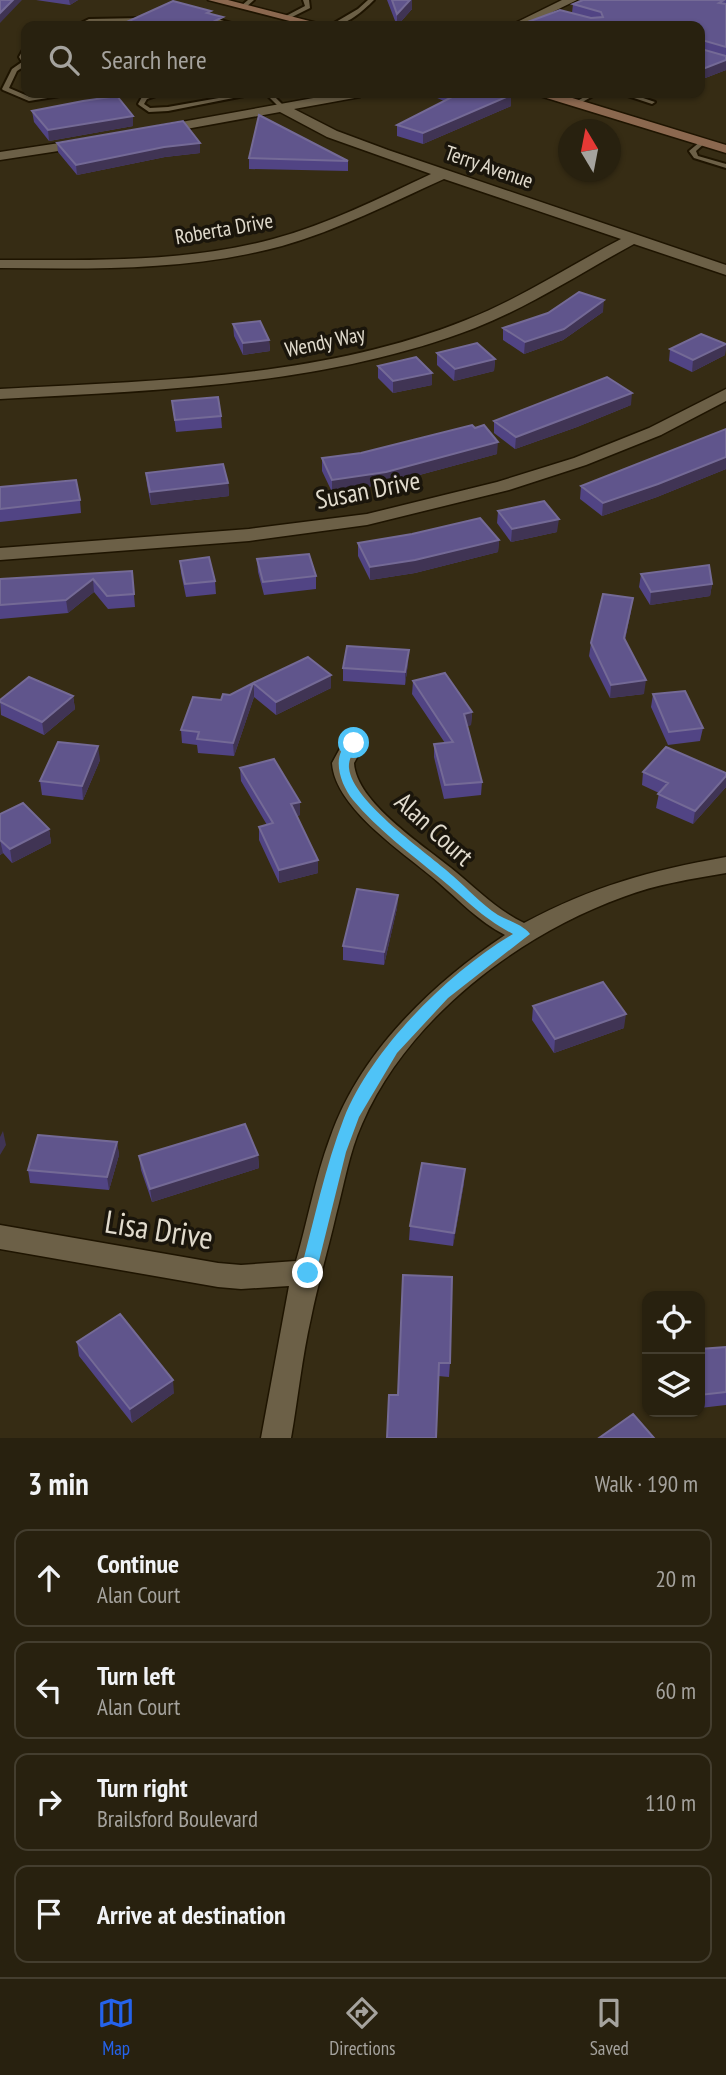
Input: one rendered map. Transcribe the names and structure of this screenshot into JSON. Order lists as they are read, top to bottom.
{
  "streets": {
    "street": [
      "Terry Avenue",
      "Roberta Drive",
      "Wendy Way",
      "Susan Drive",
      "Alan Court",
      "Lisa Drive"
    ]
  },
  "crossings": [
    ["Terry Avenue", "Roberta Drive"],
    ["Terry Avenue", "Wendy Way"]
  ],
  "north": "top",
  "page": {
    "search": "Search here",
    "heading": ["3 min", "Walk · 190 m"],
    "list": [
      ["Continue", "Alan Court", "20 m"],
      ["Turn left", "Alan Court", "60 m"],
      ["Turn right", "Brailsford Boulevard", "110 m"],
      "Arrive at destination"
    ],
    "nav": ["Map", "Directions", "Saved"]
  }
}
